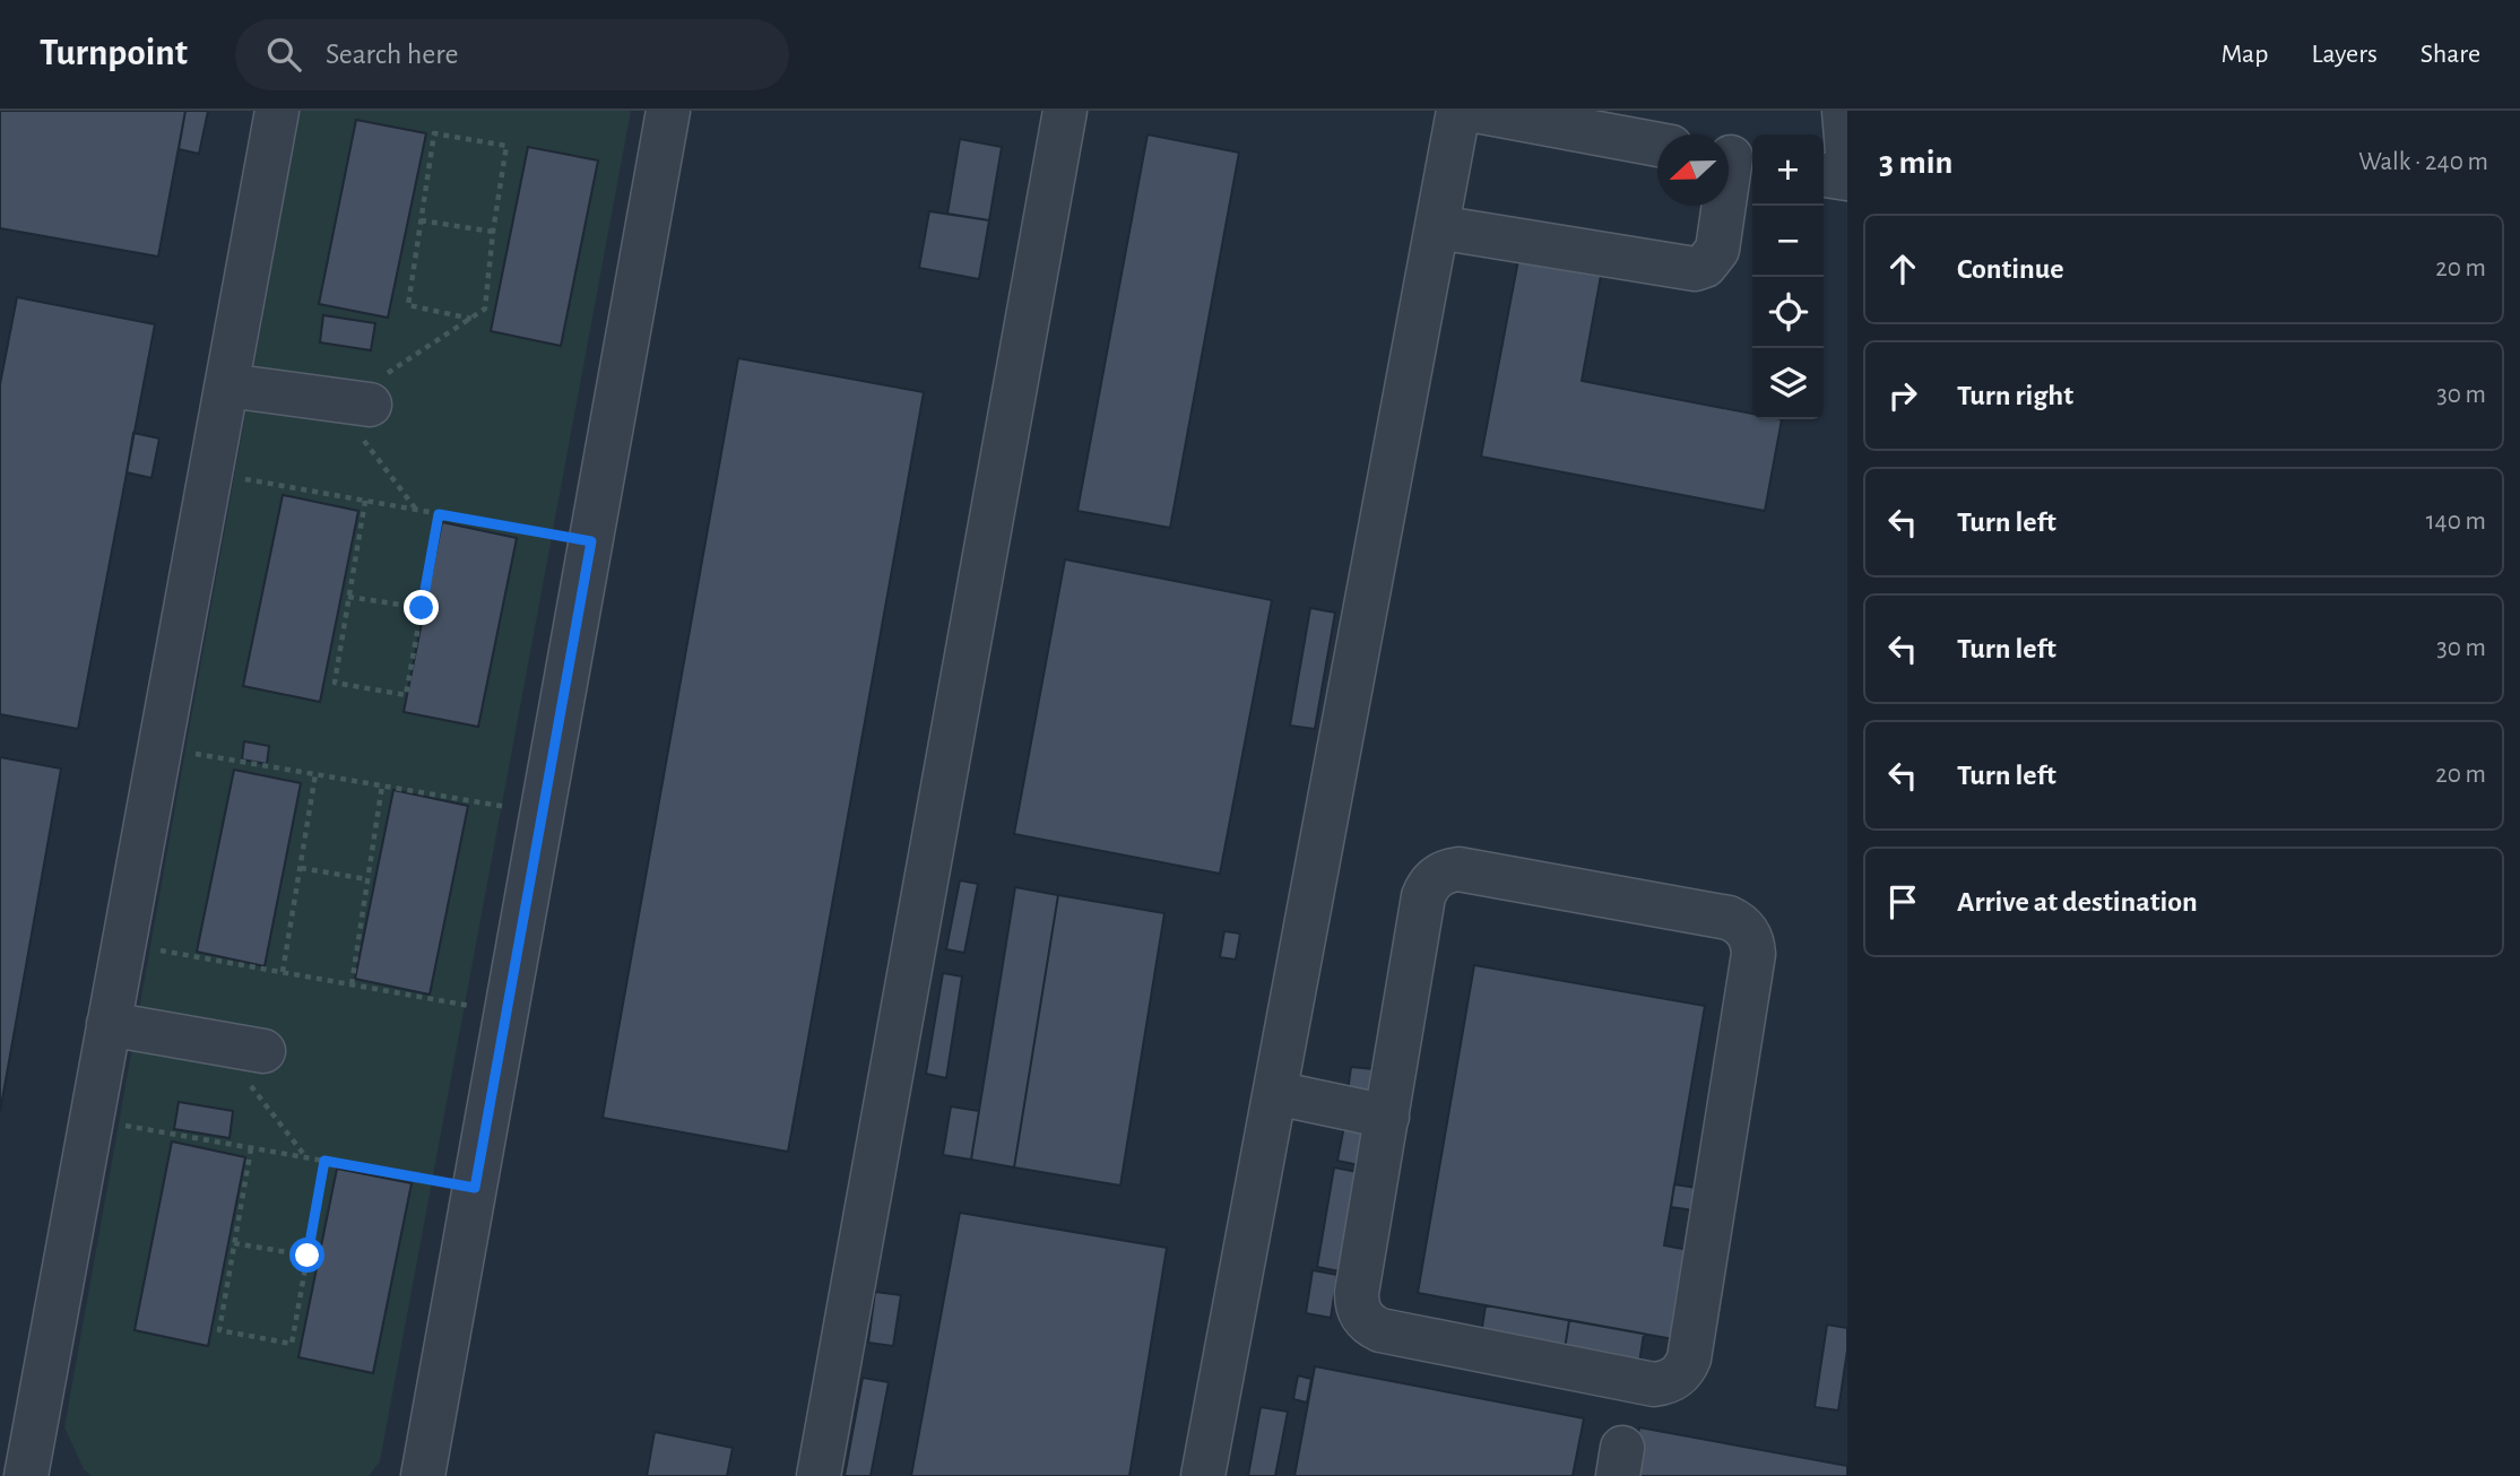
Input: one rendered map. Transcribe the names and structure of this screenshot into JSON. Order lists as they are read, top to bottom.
{
  "north": "left",
  "page": {
    "header": "Turnpoint",
    "search": "Search here",
    "nav": ["Map", "Layers", "Share"],
    "heading": ["3 min", "Walk · 240 m"],
    "map_buttons": ["+", "−"],
    "list": [
      ["Continue", "20 m"],
      ["Turn right", "30 m"],
      ["Turn left", "140 m"],
      ["Turn left", "30 m"],
      ["Turn left", "20 m"],
      "Arrive at destination"
    ]
  }
}
